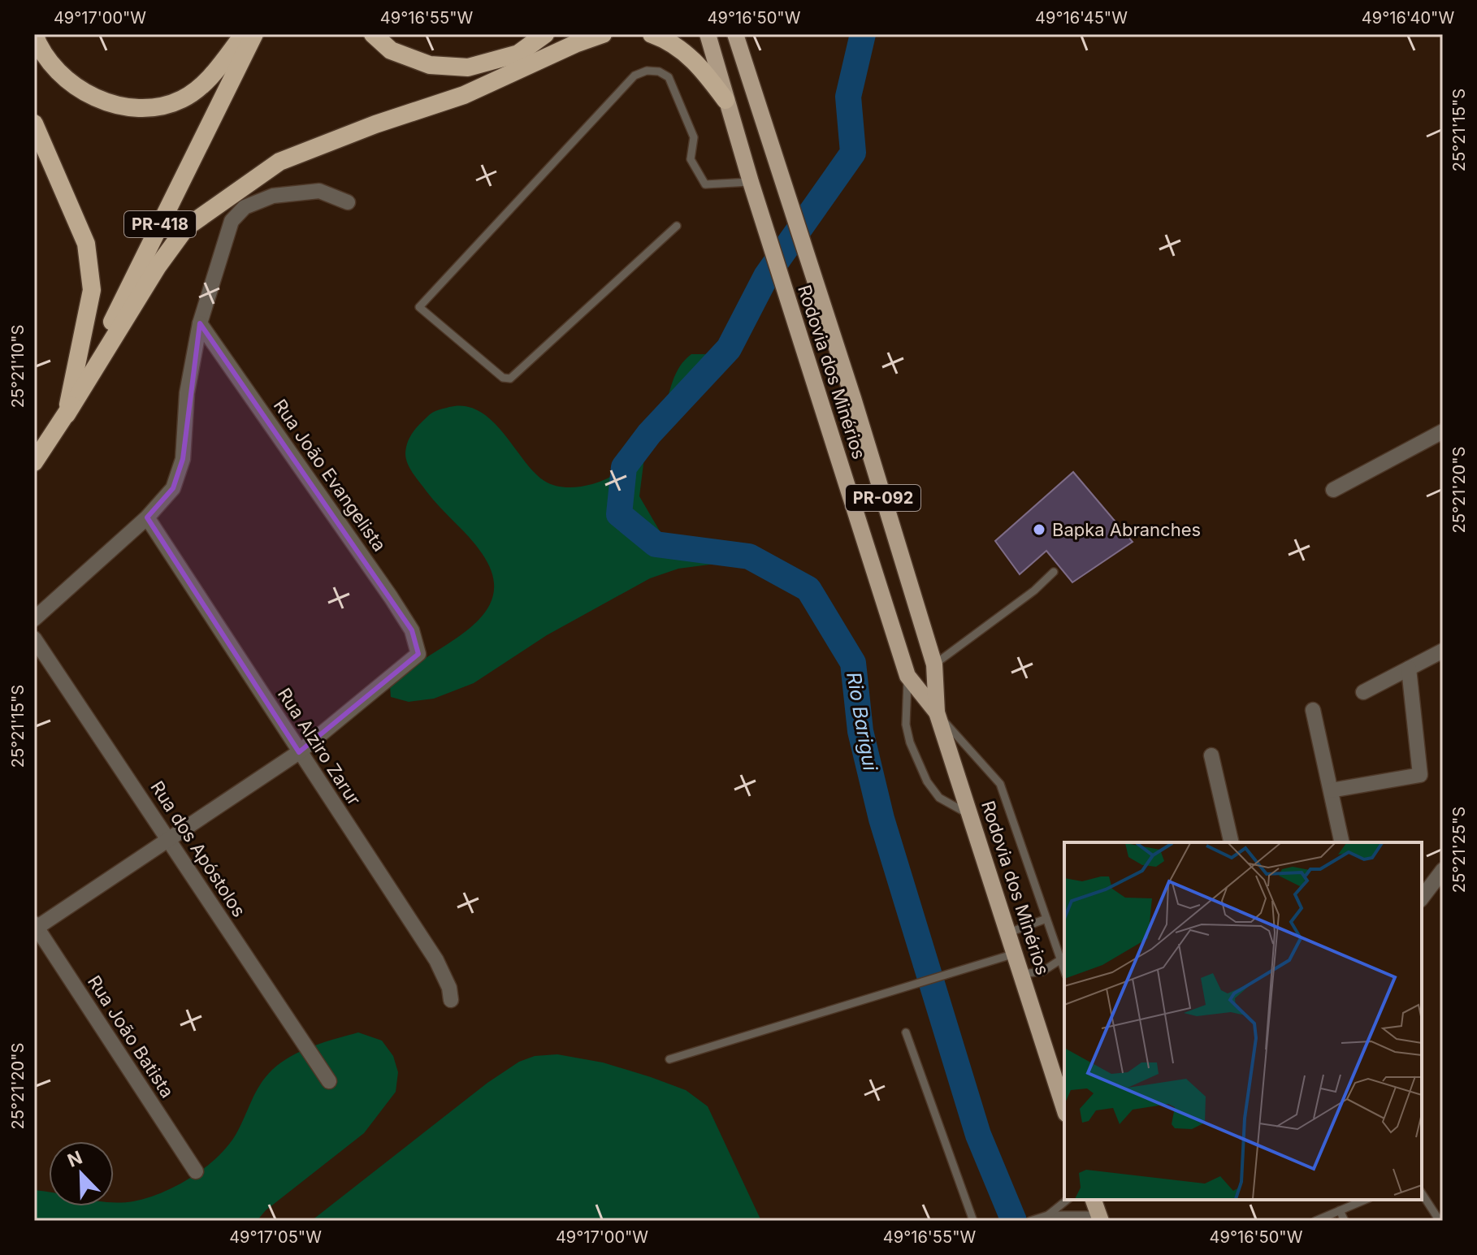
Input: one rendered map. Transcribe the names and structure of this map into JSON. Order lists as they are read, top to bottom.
{
  "streets": {
    "highway": ["PR-418"],
    "main road": ["Rodovia dos Minérios", "PR-092"],
    "street": [
      "Rua João Evangelista",
      "Rua Alziro Zarur",
      "Rua dos Apóstolos",
      "Rua João Batista"
    ]
  },
  "crossings": [
    ["Rua João Evangelista", "Rua Alziro Zarur"]
  ],
  "water": ["Rio Barigui"],
  "places": ["Bapka Abranches"],
  "north": "top left",
  "coordinates": [
    "49°17'00\"W",
    "49°16'55\"W",
    "49°16'50\"W",
    "49°16'45\"W",
    "49°16'40\"W",
    "25°21'15\"S",
    "25°21'10\"S",
    "25°21'20\"S",
    "25°21'25\"S",
    "49°17'05\"W"
  ]
}
